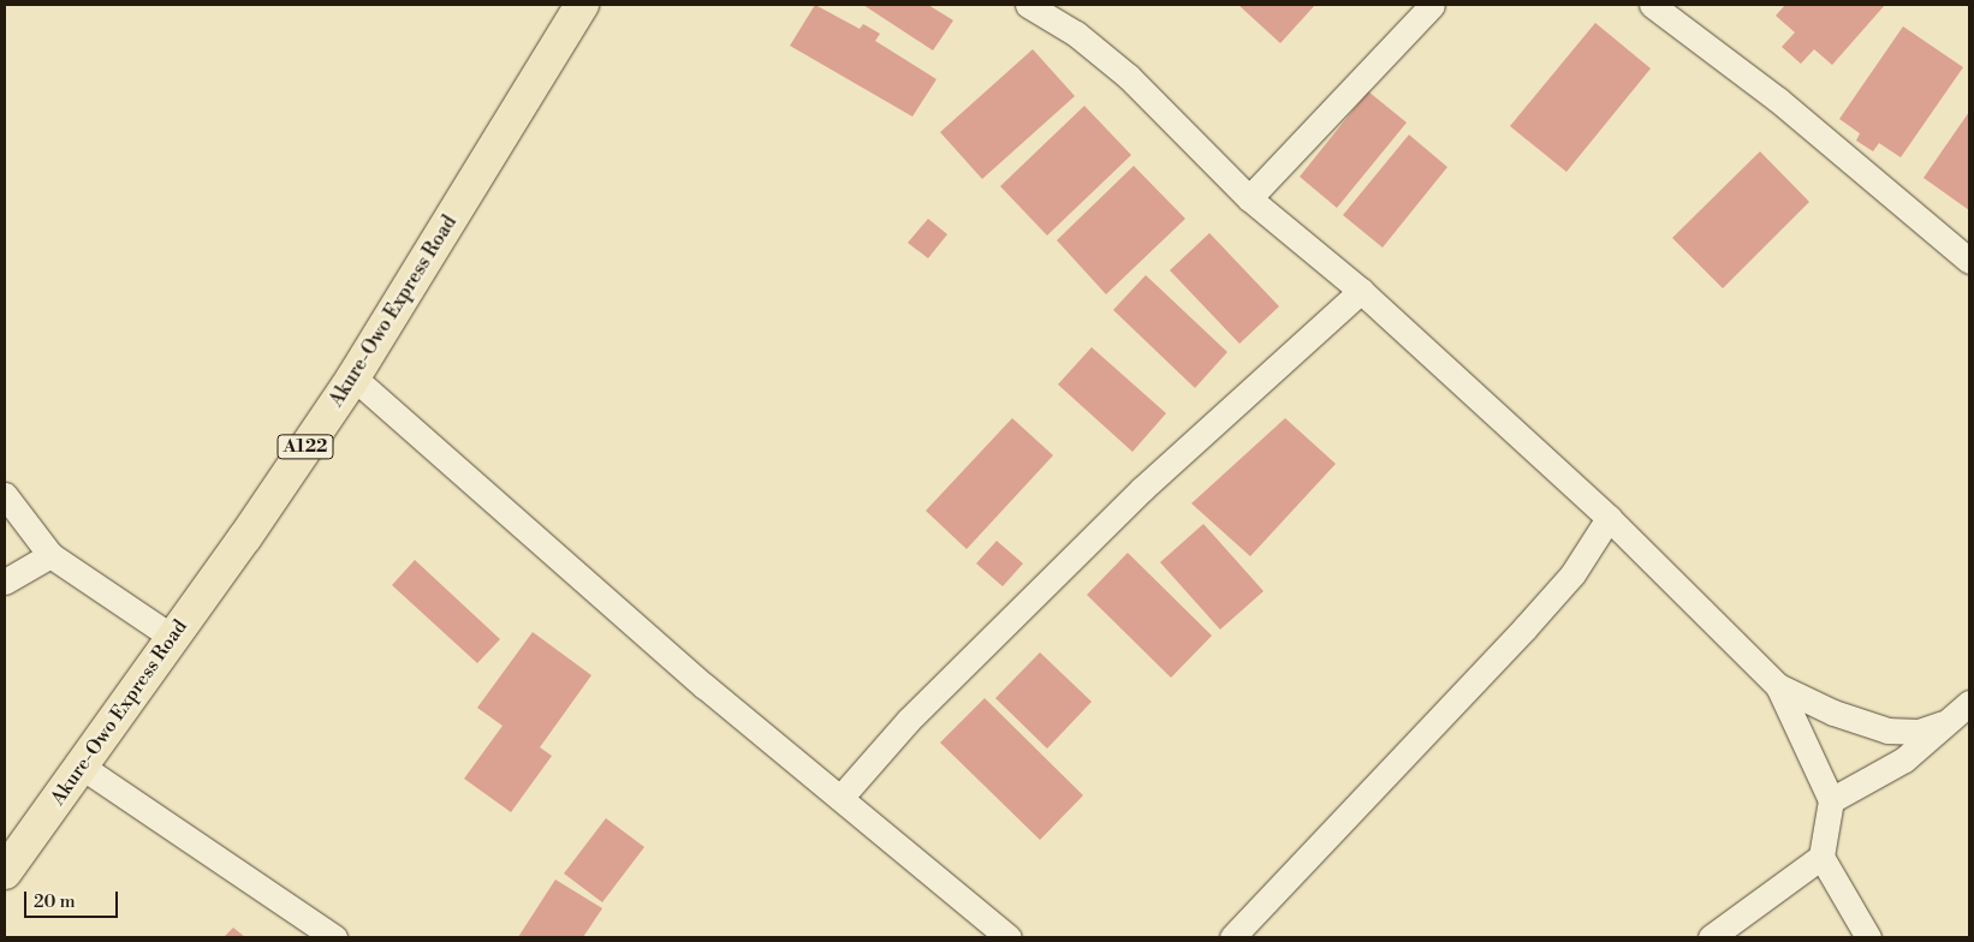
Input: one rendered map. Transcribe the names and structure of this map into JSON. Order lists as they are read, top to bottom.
{
  "streets": {
    "highway": ["Akure-Owo Express Road", "A122"]
  },
  "scale_bar": "20 m"
}
